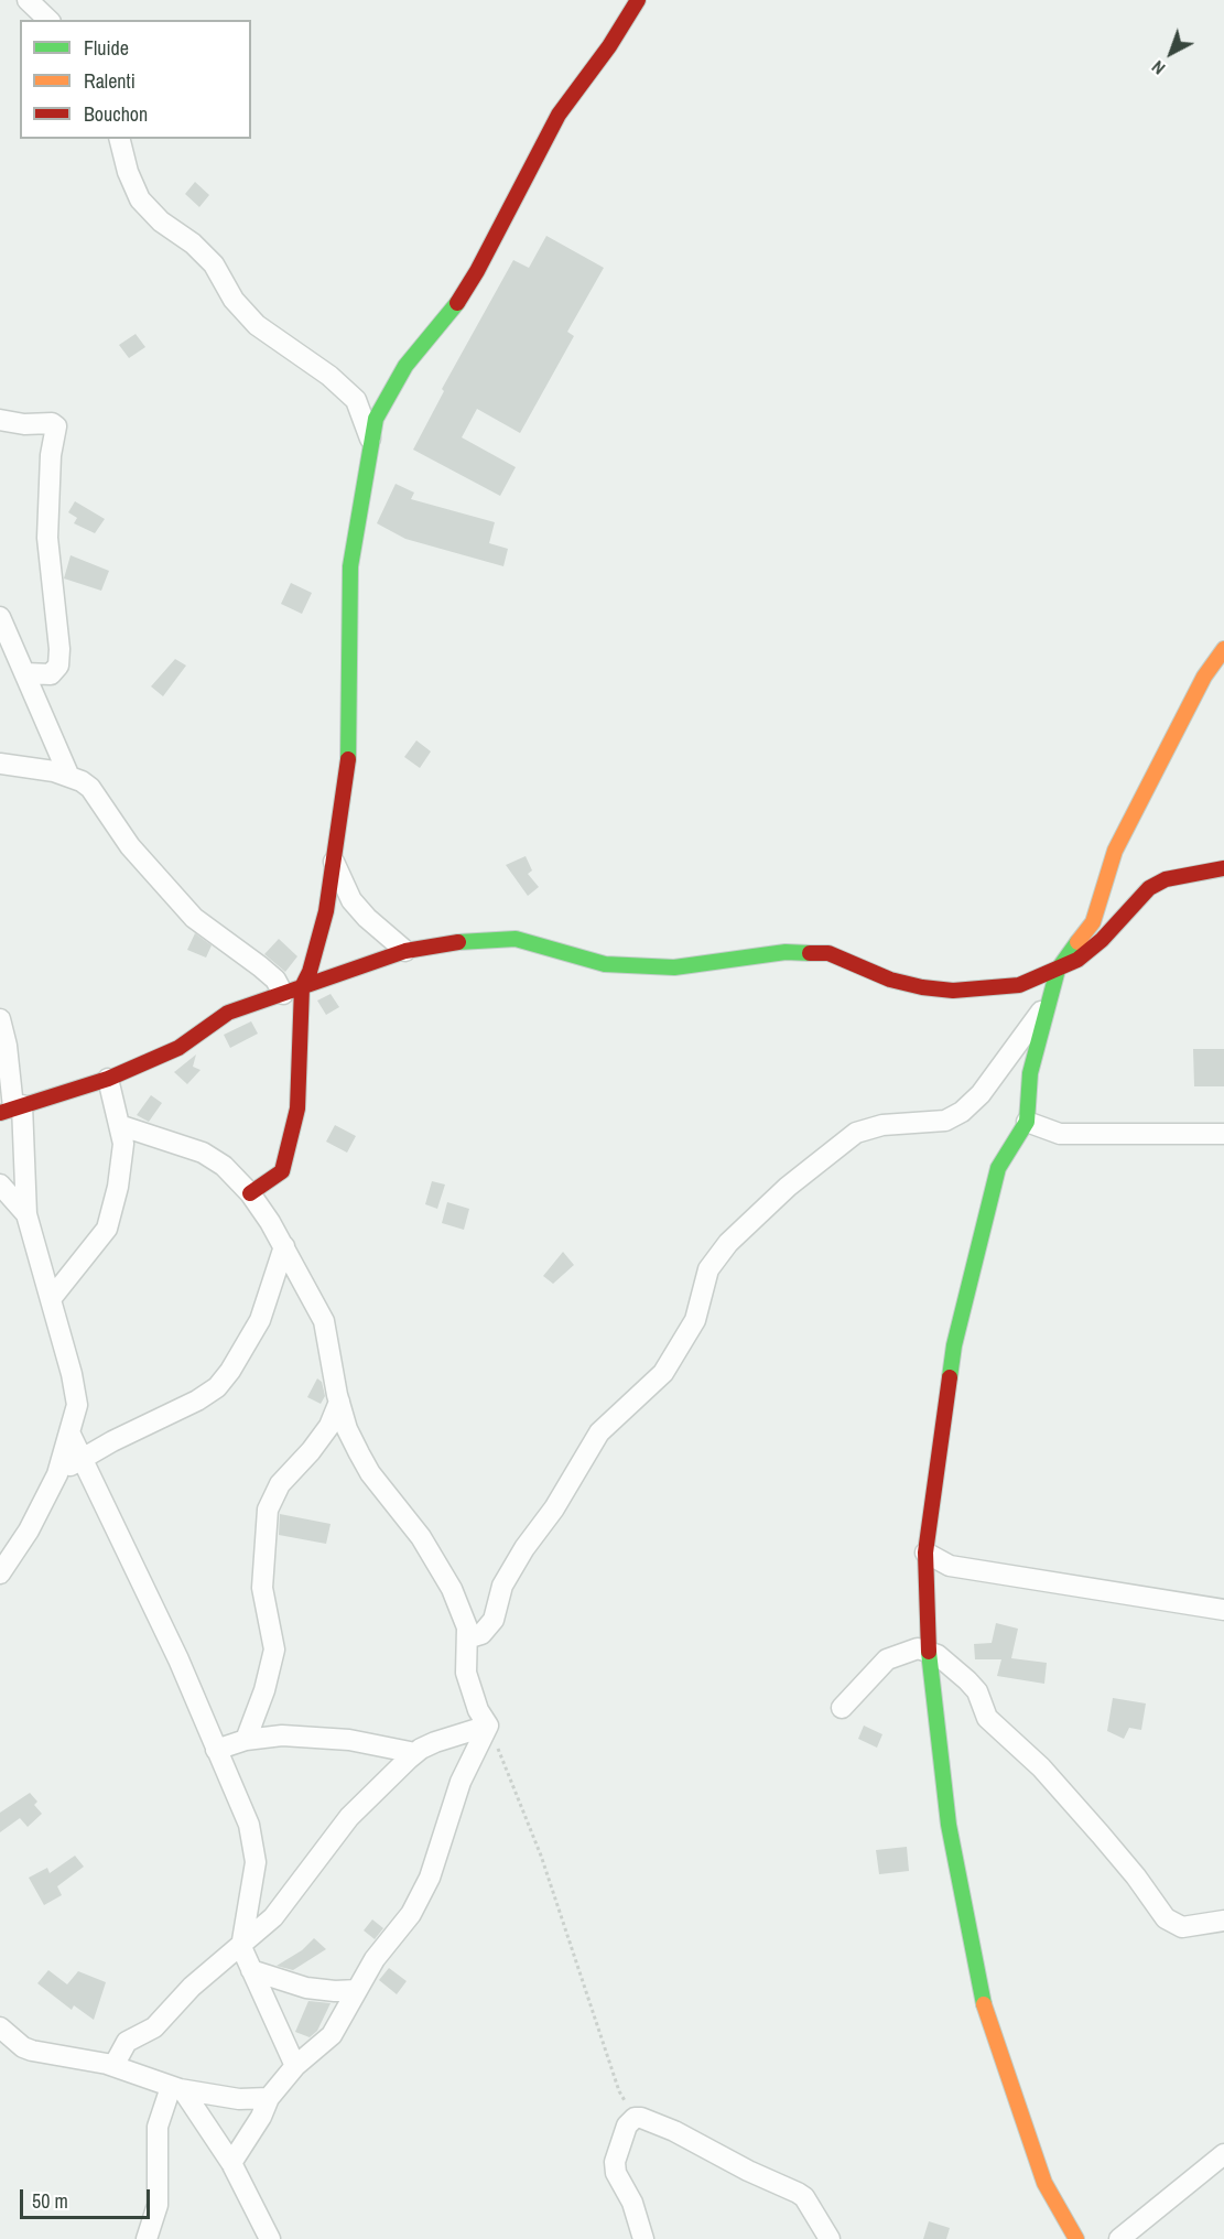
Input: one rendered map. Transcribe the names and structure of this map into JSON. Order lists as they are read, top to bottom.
{
  "legend": ["Fluide", "Ralenti", "Bouchon"],
  "scale_bar": "50 m",
  "north": "bottom left"
}
